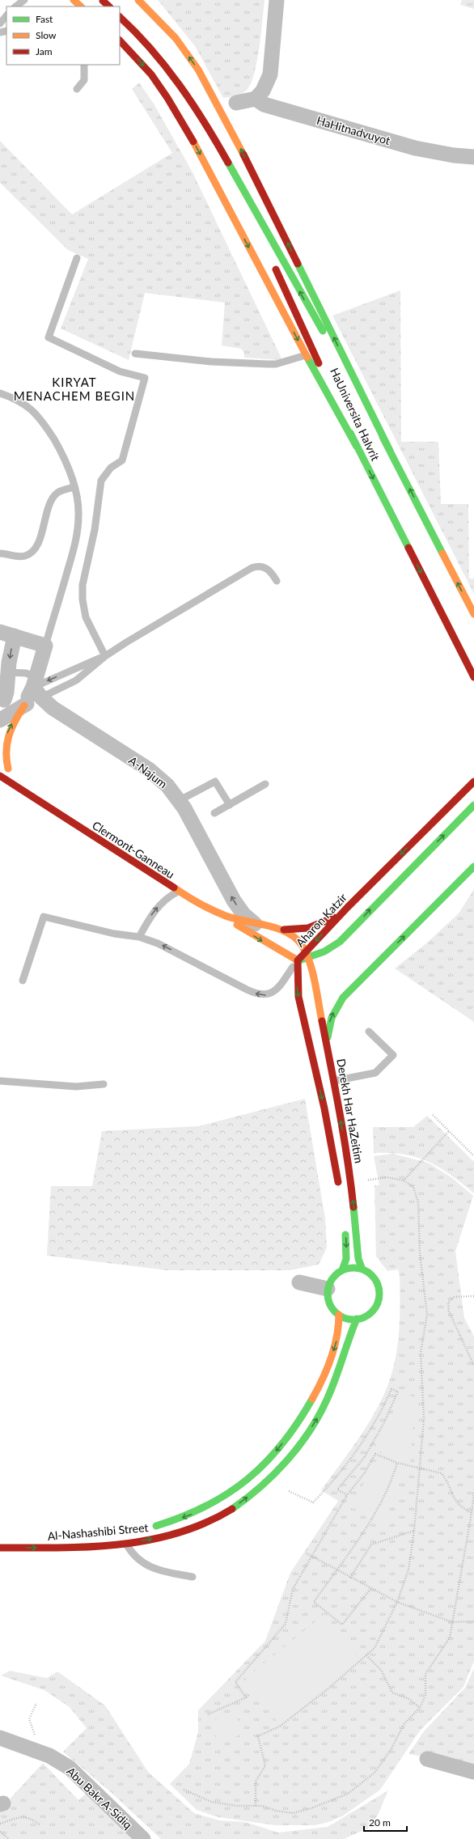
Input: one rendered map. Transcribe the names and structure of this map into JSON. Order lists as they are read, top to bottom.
{
  "streets": {
    "main road": [
      "HaUniversita HaIvrit",
      "Clermont-Ganneau",
      "Aharon Katzir",
      "Derekh Har HaZeitim",
      "Al-Nashashibi Street"
    ],
    "street": ["HaHitnadvuyot", "A-Najum", "Abu Bakr A-Sidiq"]
  },
  "crossings": [
    ["A-Najum", "Clermont-Ganneau"],
    ["Clermont-Ganneau", "Aharon Katzir"],
    ["Clermont-Ganneau", "Derekh Har HaZeitim"],
    ["Aharon Katzir", "Derekh Har HaZeitim"],
    ["Derekh Har HaZeitim", "Al-Nashashibi Street"]
  ],
  "one_way": ["A-Najum"],
  "districts": ["KIRYAT MENACHEM BEGIN"],
  "legend": ["Fast", "Slow", "Jam"],
  "scale_bar": "20 m"
}
